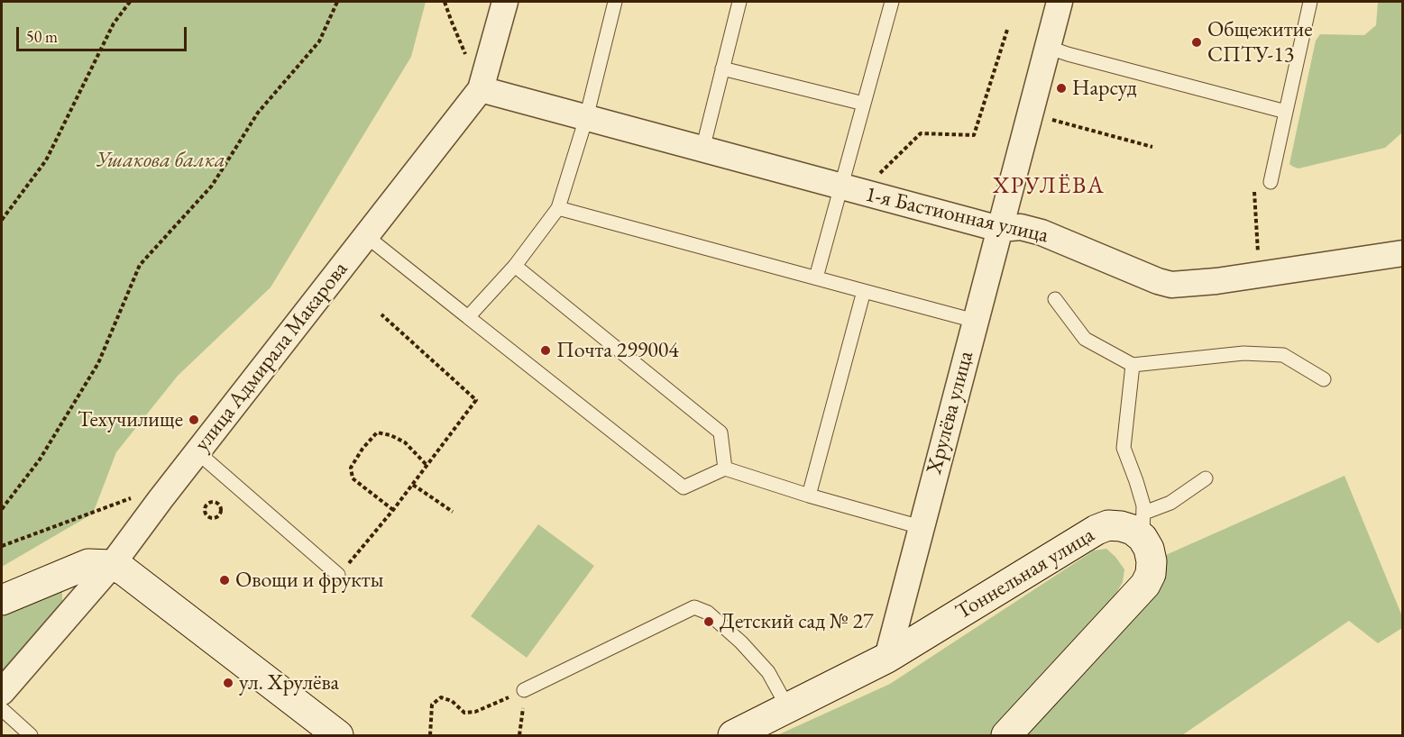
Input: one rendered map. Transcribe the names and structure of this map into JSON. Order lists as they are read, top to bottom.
{
  "streets": {
    "main road": ["Тоннельная улица"],
    "street": ["1-я Бастионная улица", "улица Адмирала Макарова", "Хрулёва улица"]
  },
  "crossings": [
    ["1-я Бастионная улица", "улица Адмирала Макарова"],
    ["1-я Бастионная улица", "Хрулёва улица"],
    ["Хрулёва улица", "Тоннельная улица"]
  ],
  "districts": ["ХРУЛЁВА"],
  "parks": ["Ушакова балка"],
  "places": [
    "Общежитие СПТУ-13",
    "Нарсуд",
    "Почта 299004",
    "Техучилище",
    "Овощи и фрукты",
    "Детский сад № 27",
    "ул. Хрулёва"
  ],
  "scale_bar": "50 m"
}
